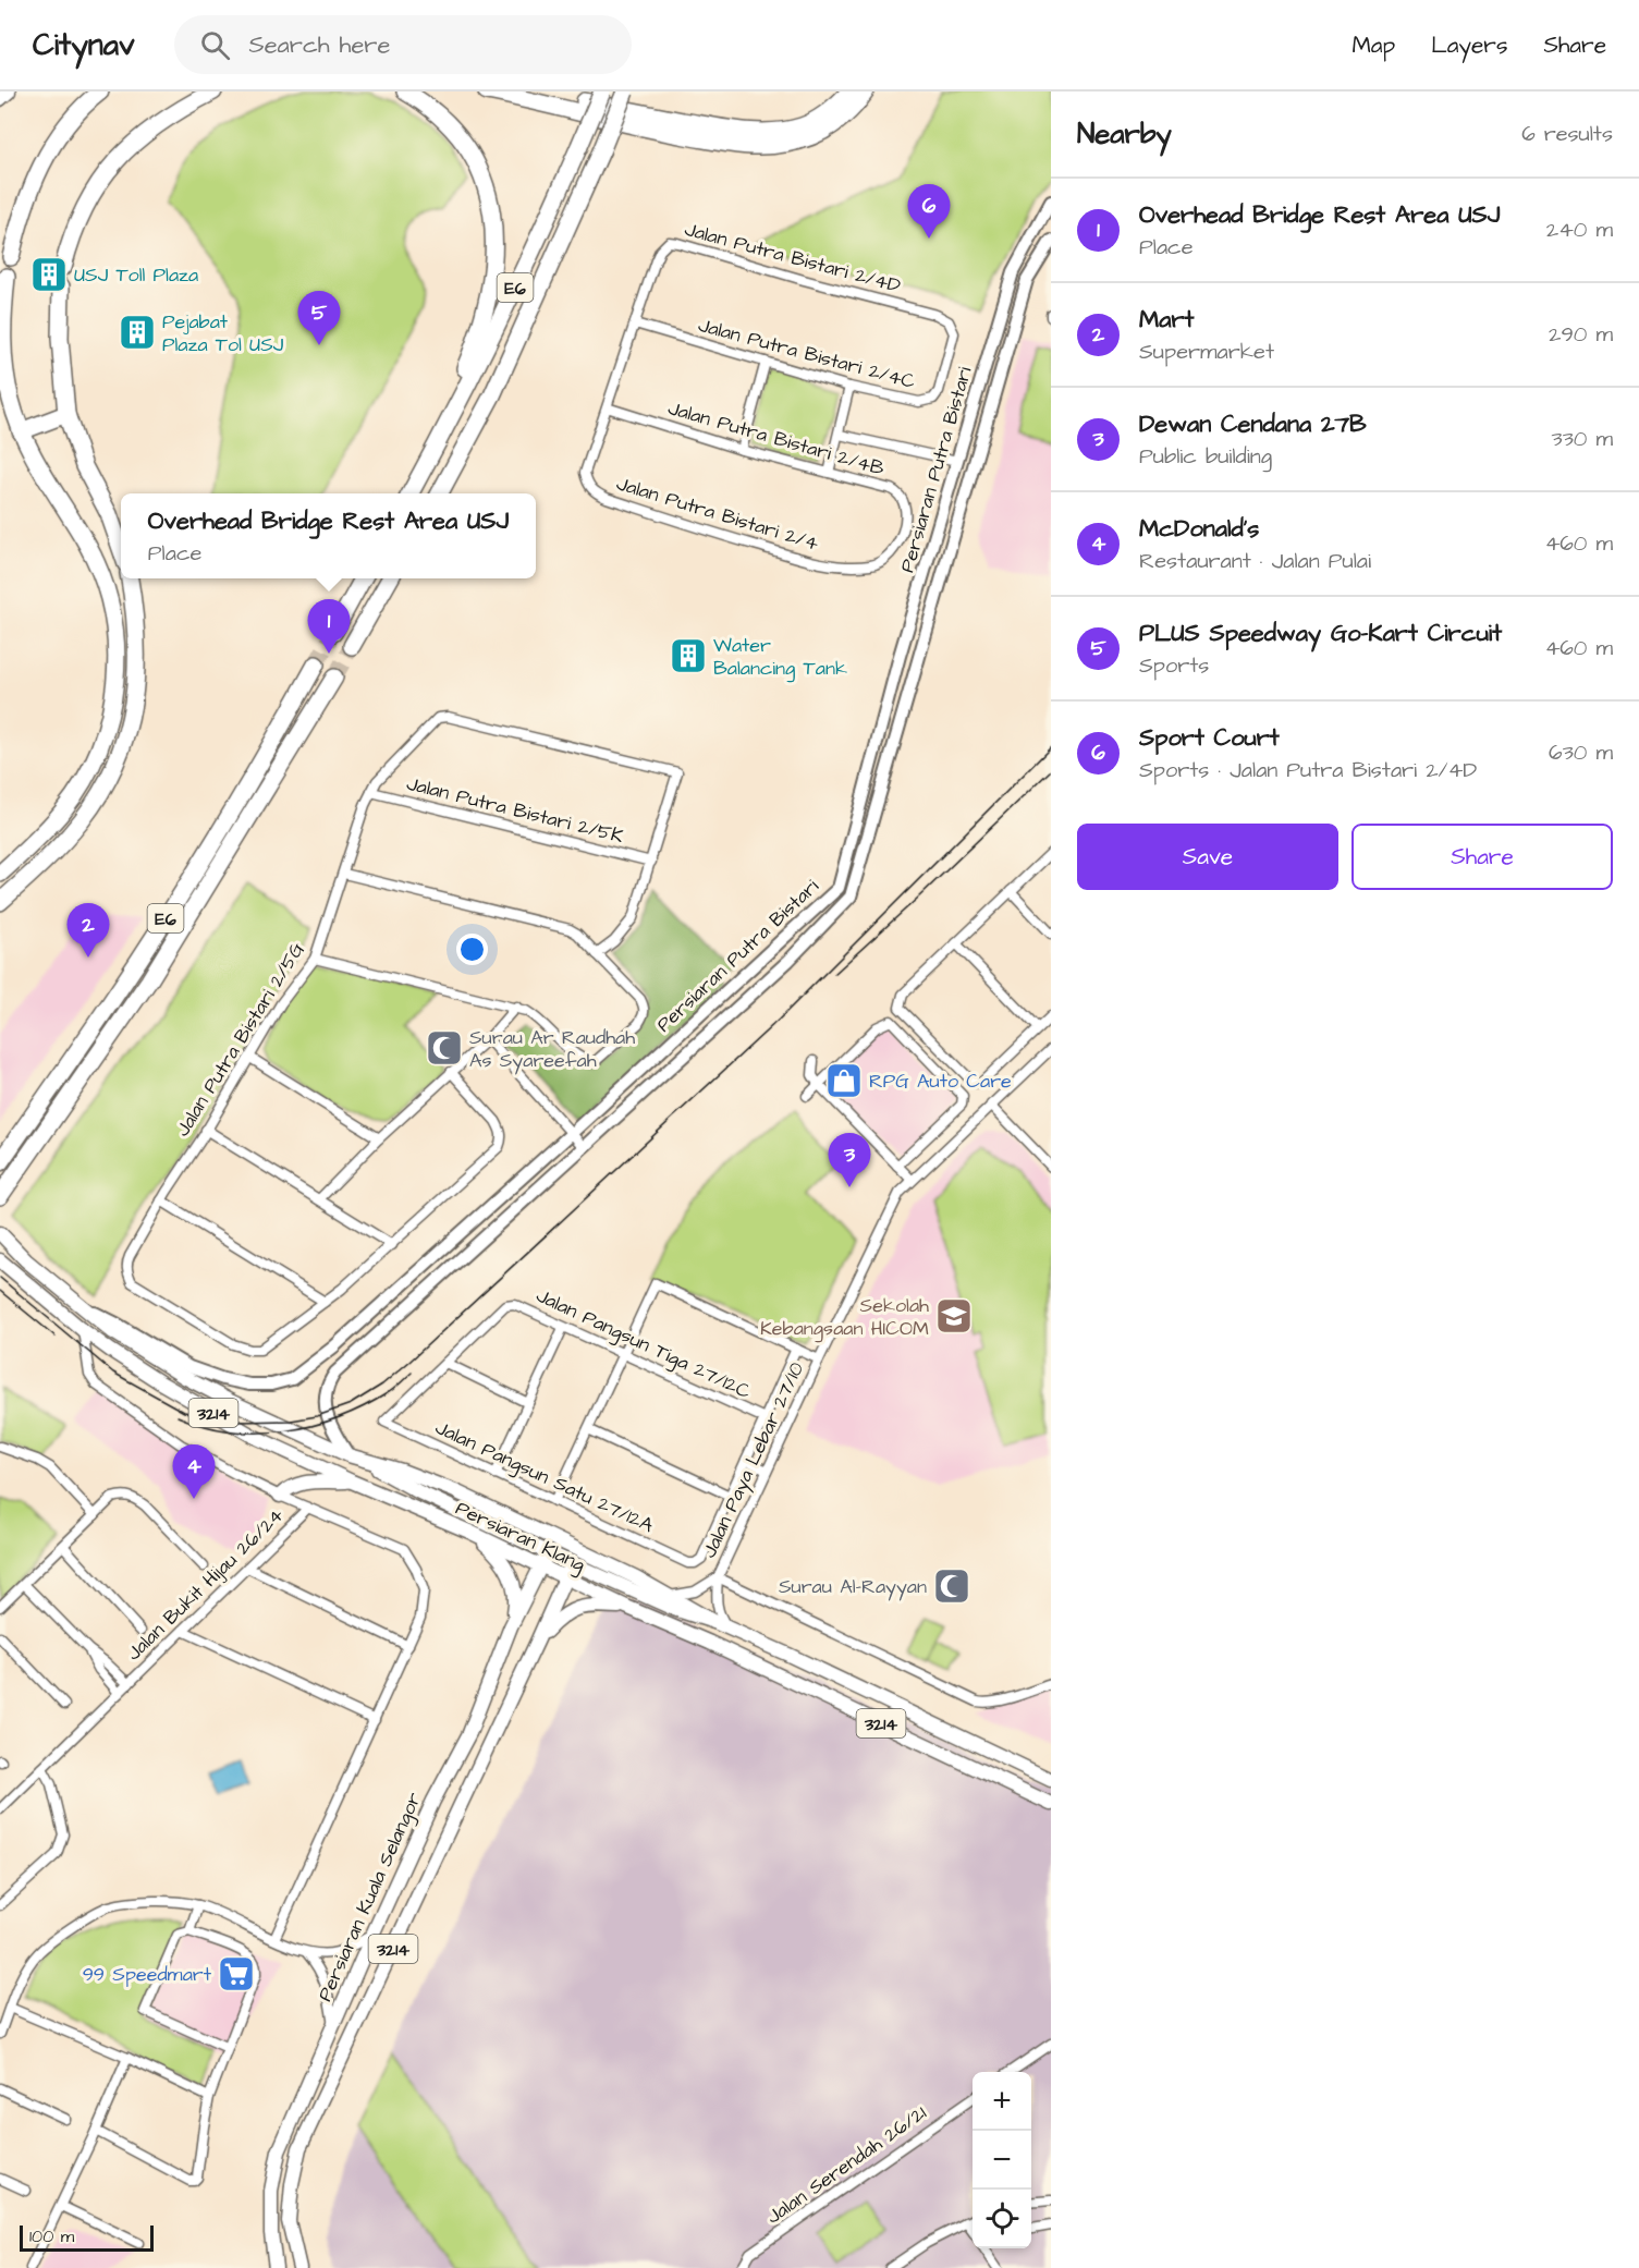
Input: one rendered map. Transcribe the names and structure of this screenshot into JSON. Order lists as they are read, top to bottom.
{
  "streets": {
    "highway": ["E6"],
    "main road": [
      "Persiaran Putra Bistari",
      "3214",
      "Persiaran Klang",
      "Persiaran Kuala Selangor"
    ],
    "street": [
      "Jalan Putra Bistari 2/4D",
      "Jalan Putra Bistari 2/4C",
      "Jalan Putra Bistari 2/4B",
      "Jalan Putra Bistari 2/4",
      "Jalan Putra Bistari 2/5K",
      "Jalan Putra Bistari 2/5G",
      "Jalan Pangsun Tiga 27/12C",
      "Jalan Paya Lebar 27/10",
      "Jalan Pangsun Satu 27/12A",
      "Jalan Bukit Hijau 26/24",
      "Jalan Serendah 26/21"
    ]
  },
  "crossings": [
    ["Jalan Putra Bistari 2/4D", "Jalan Putra Bistari 2/4C"],
    ["Jalan Putra Bistari 2/4B", "Jalan Putra Bistari 2/4"],
    ["Persiaran Putra Bistari", "Persiaran Klang"],
    ["Jalan Putra Bistari 2/5K", "Jalan Putra Bistari 2/5G"],
    ["Jalan Pangsun Tiga 27/12C", "Jalan Pangsun Satu 27/12A"],
    ["3214", "Persiaran Klang"],
    ["Jalan Paya Lebar 27/10", "Persiaran Klang"],
    ["Persiaran Klang", "Persiaran Kuala Selangor"]
  ],
  "places": {
    "building": ["USJ Toll Plaza", "Pejabat Plaza Tol USJ", "Water Balancing Tank"],
    "mosque": ["Surau Ar Raudhah As Syareefah", "Surau Al-Rayyan"],
    "shop": ["RPG Auto Care"],
    "school or university": ["Sekolah Kebangsaan HICOM"],
    "supermarket": ["99 Speedmart"]
  },
  "scale_bar": "100 m",
  "page": {
    "header": "Citynav",
    "search": "Search here",
    "nav": ["Map", "Layers", "Share"],
    "heading": ["Nearby", "6 results"],
    "list": [
      {
        "mark": "1",
        "name": "Overhead Bridge Rest Area USJ",
        "note": "Place",
        "value": "240 m"
      },
      {
        "mark": "2",
        "name": "Mart",
        "note": "Supermarket",
        "value": "290 m"
      },
      {
        "mark": "3",
        "name": "Dewan Cendana 27B",
        "note": "Public building",
        "value": "330 m"
      },
      {
        "mark": "4",
        "name": "McDonald's",
        "note": "Restaurant · Jalan Pulai",
        "value": "460 m"
      },
      {
        "mark": "5",
        "name": "PLUS Speedway Go-Kart Circuit",
        "note": "Sports",
        "value": "460 m"
      },
      {
        "mark": "6",
        "name": "Sport Court",
        "note": "Sports · Jalan Putra Bistari 2/4D",
        "value": "630 m"
      }
    ],
    "pins": [
      "6",
      "5",
      "1",
      "2",
      "3",
      "4"
    ],
    "popup": ["Overhead Bridge Rest Area USJ", "Place"],
    "buttons": ["Save", "Share"],
    "map_buttons": ["+", "−"],
    "scale": "100 m"
  }
}
